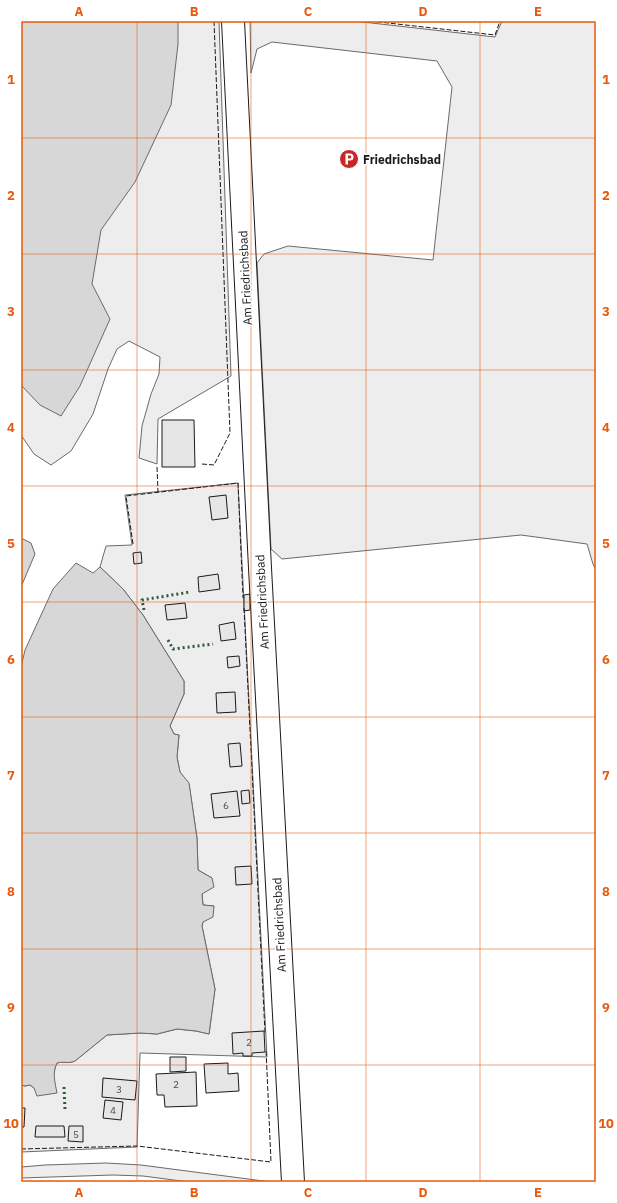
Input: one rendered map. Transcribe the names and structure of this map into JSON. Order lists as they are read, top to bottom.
{
  "streets": {
    "street": ["Am Friedrichsbad"]
  },
  "places": {
    "parking": ["Friedrichsbad"]
  },
  "house_numbers": [
    "6",
    "2",
    "2",
    "3",
    "4",
    "5"
  ],
  "grid": {
    "columns": [
      "A",
      "B",
      "C",
      "D",
      "E"
    ],
    "rows": [
      "1",
      "2",
      "3",
      "4",
      "5",
      "6",
      "7",
      "8",
      "9",
      "10"
    ]
  }
}
